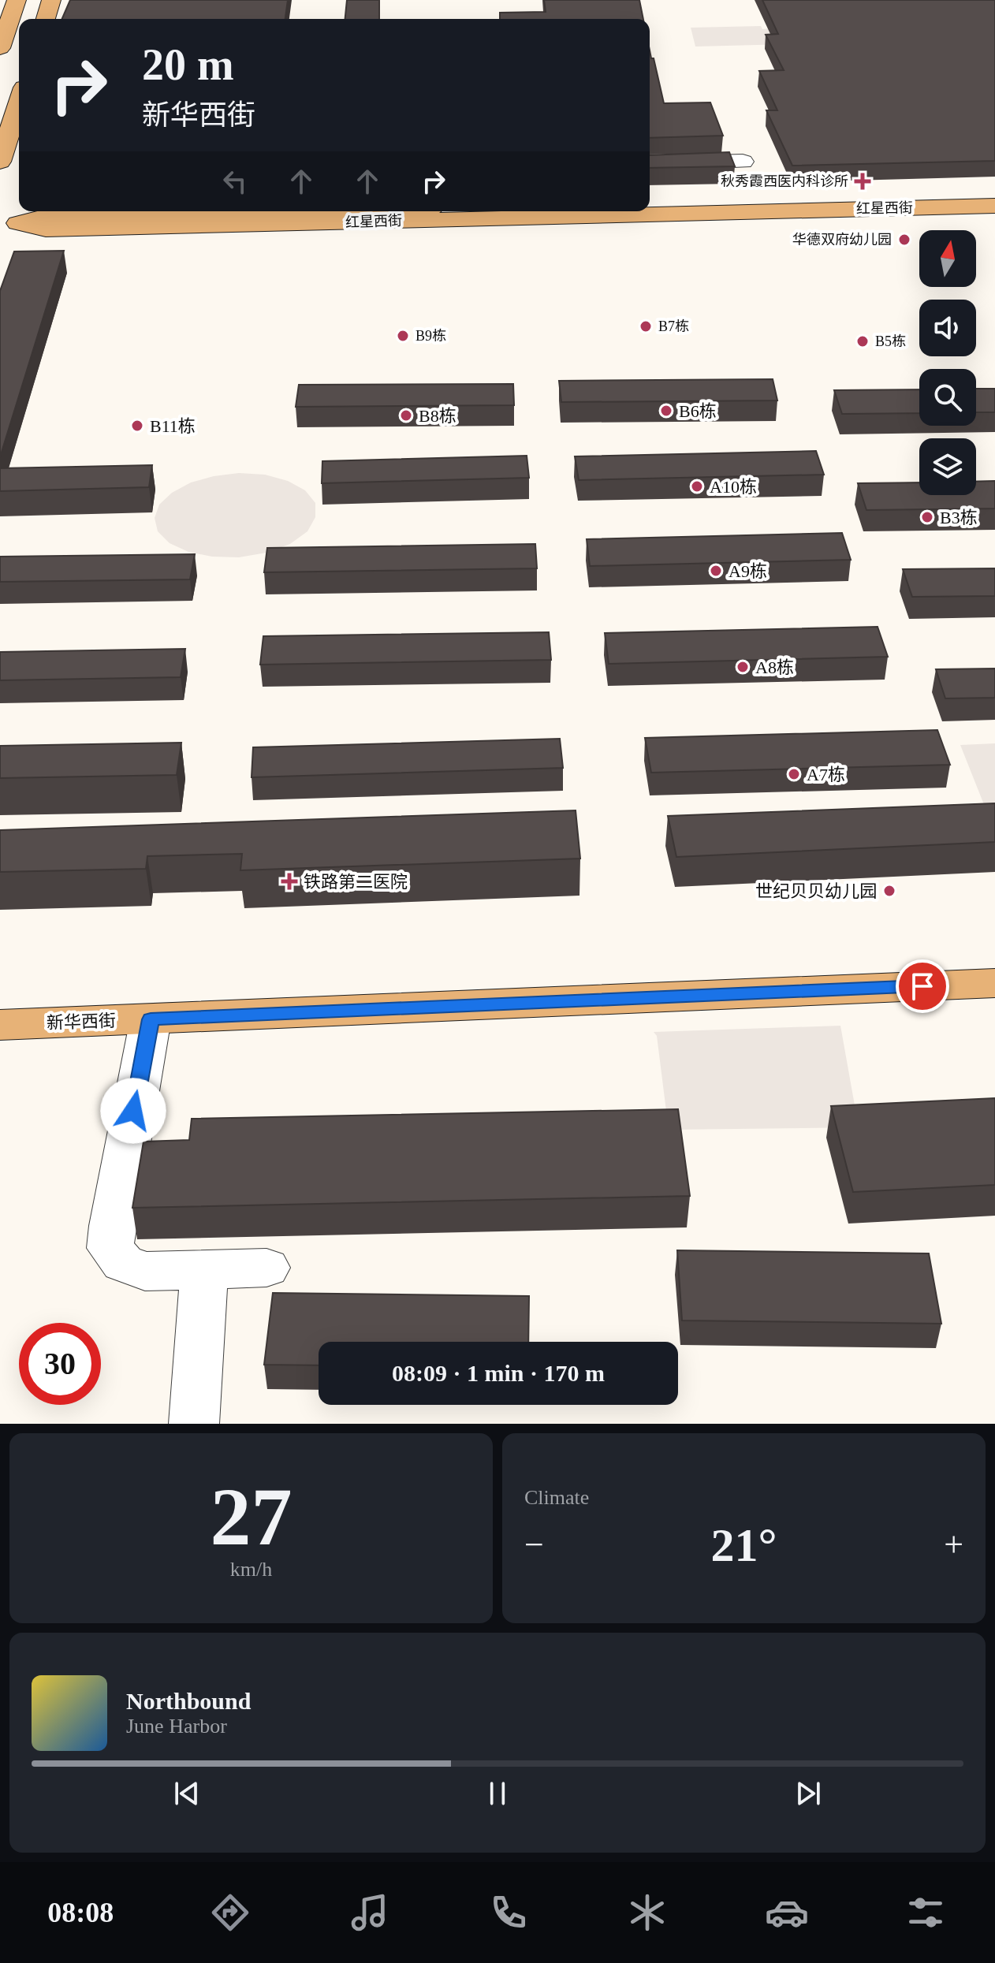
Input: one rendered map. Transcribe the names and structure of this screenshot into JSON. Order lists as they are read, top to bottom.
{
  "streets": {
    "main road": ["红星西街", "新华西街"]
  },
  "places": {
    "health": ["秋秀霞西医内科诊所", "铁路第二医院"],
    "other": [
      "华德双府幼儿园",
      "B7栋",
      "B9栋",
      "B5栋",
      "B6栋",
      "B8栋",
      "B11栋",
      "A10栋",
      "B3栋",
      "A9栋",
      "A8栋",
      "A7栋",
      "世纪贝贝幼儿园"
    ]
  },
  "north": "top",
  "page": {
    "turn": ["20 m", "新华西街"],
    "limit": "30",
    "trip": "08:09 · 1 min · 170 m",
    "tile": [
      ["27", "km/h"],
      "Climate"
    ],
    "heat": ["−", "21°", "+"],
    "song": ["Northbound", "June Harbor"],
    "tabs": "08:08"
  }
}
